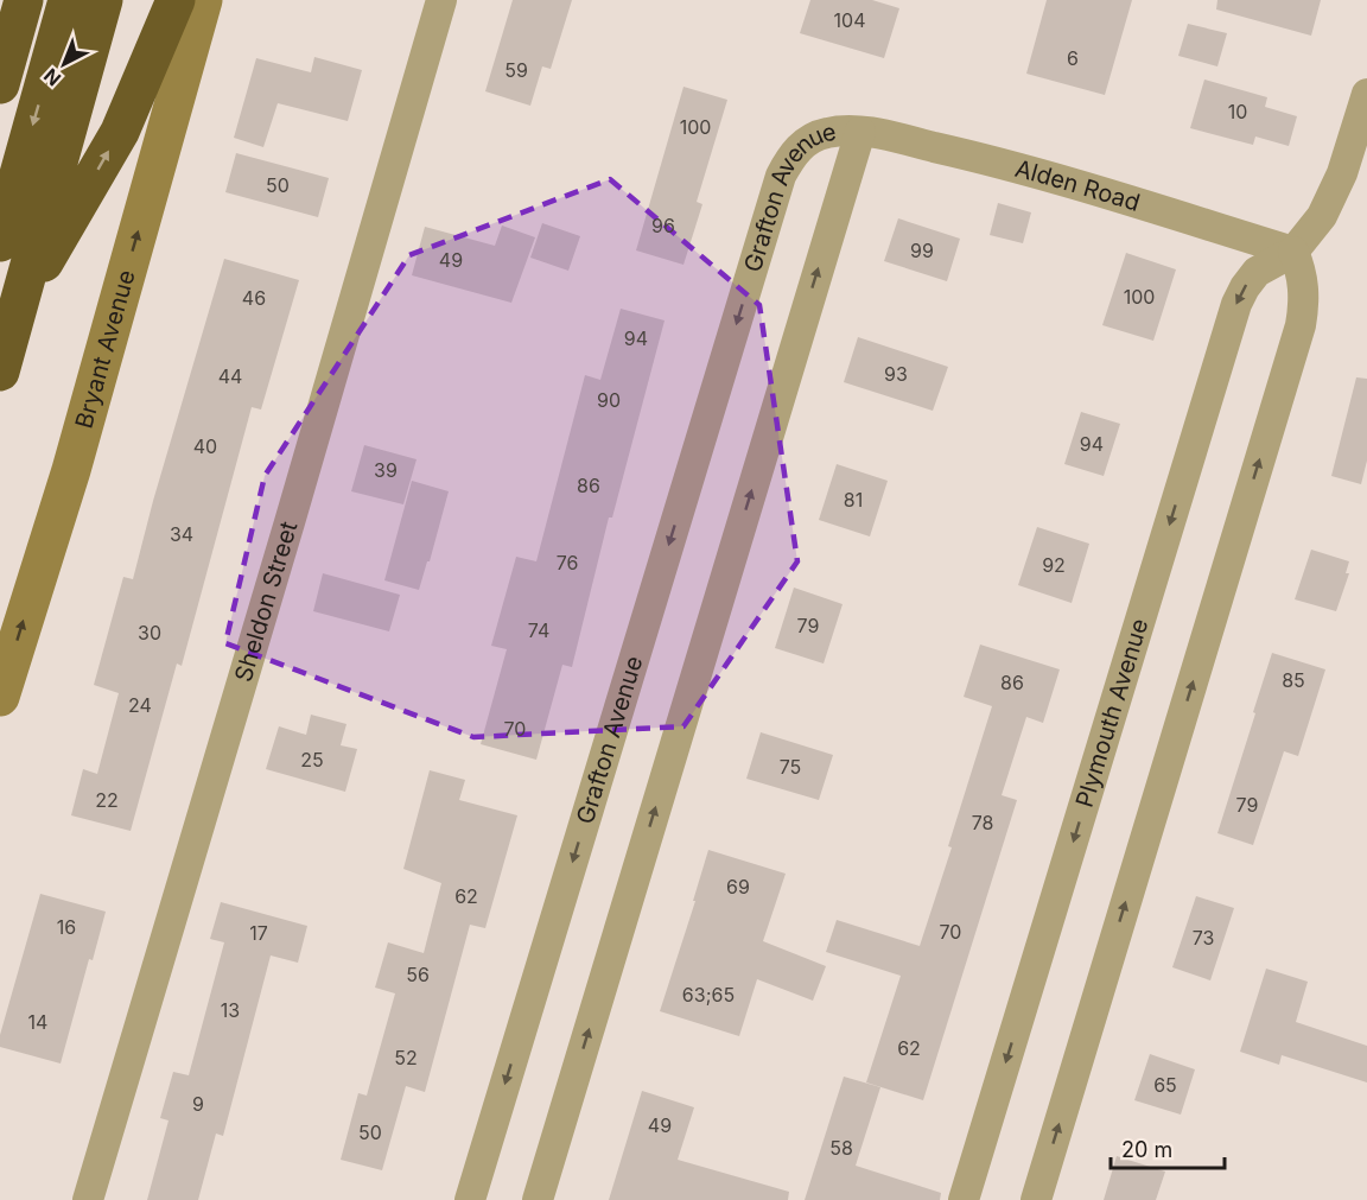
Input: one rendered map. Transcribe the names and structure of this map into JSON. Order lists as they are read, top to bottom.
{
  "streets": {
    "main road": ["Bryant Avenue"],
    "street": [
      "Alden Road",
      "Grafton Avenue",
      "Sheldon Street",
      "Plymouth Avenue"
    ]
  },
  "crossings": [
    ["Alden Road", "Grafton Avenue"],
    ["Alden Road", "Plymouth Avenue"]
  ],
  "one_way": ["Bryant Avenue"],
  "house_numbers": [
    "104",
    "6",
    "59",
    "10",
    "100",
    "50",
    "96",
    "99",
    "49",
    "100",
    "46",
    "94",
    "93",
    "44",
    "90",
    "94",
    "40",
    "39",
    "86",
    "81",
    "34",
    "76",
    "92",
    "79",
    "74",
    "30",
    "85",
    "86",
    "24",
    "70",
    "25",
    "75",
    "22",
    "79",
    "78",
    "69",
    "62",
    "16",
    "70",
    "17",
    "73",
    "56",
    "63;65",
    "13",
    "14",
    "62",
    "52",
    "65",
    "9",
    "49",
    "50",
    "58"
  ],
  "scale_bar": "20 m",
  "north": "bottom left"
}
